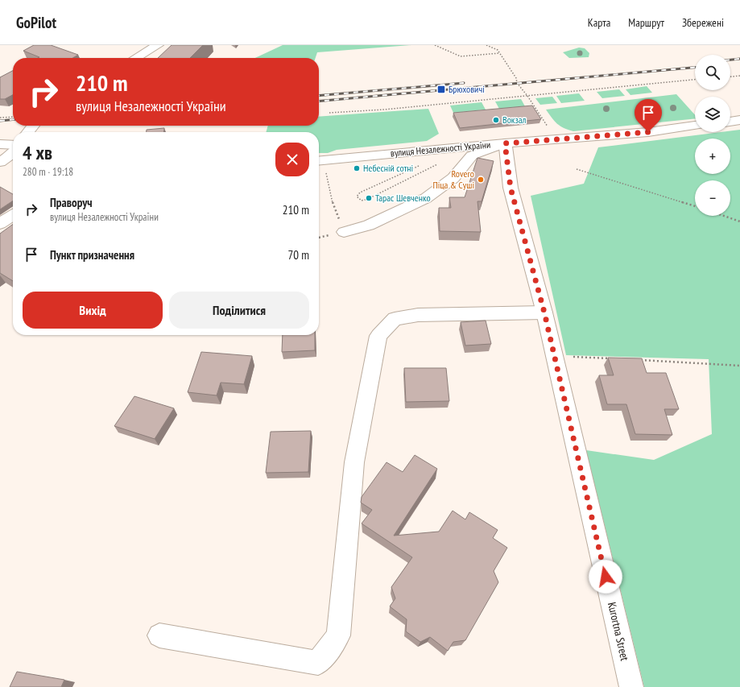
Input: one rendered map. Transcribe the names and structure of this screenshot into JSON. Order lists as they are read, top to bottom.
{
  "streets": {
    "main road": ["вулиця Незалежності України", "Kurortna Street"]
  },
  "crossings": [
    ["вулиця Незалежності України", "Kurortna Street"]
  ],
  "places": {
    "transit": ["Брюховичі"],
    "other": [
      "Вокзал",
      "Небесній сотні",
      "Rovero Піца & Суші",
      "Тарас Шевченко"
    ]
  },
  "page": {
    "header": "GoPilot",
    "nav": ["Карта", "Маршрут", "Збережені"],
    "map_buttons": ["+", "−"],
    "turn": ["210 m", "вулиця Незалежності України"],
    "heading": ["4 хв", "280 m · 19:18"],
    "list": [
      {
        "name": "Праворуч",
        "note": "вулиця Незалежності України",
        "value": "210 m"
      },
      {
        "name": "Пункт призначення",
        "value": "70 m"
      }
    ],
    "buttons": ["Вихід", "Поділитися"]
  }
}
